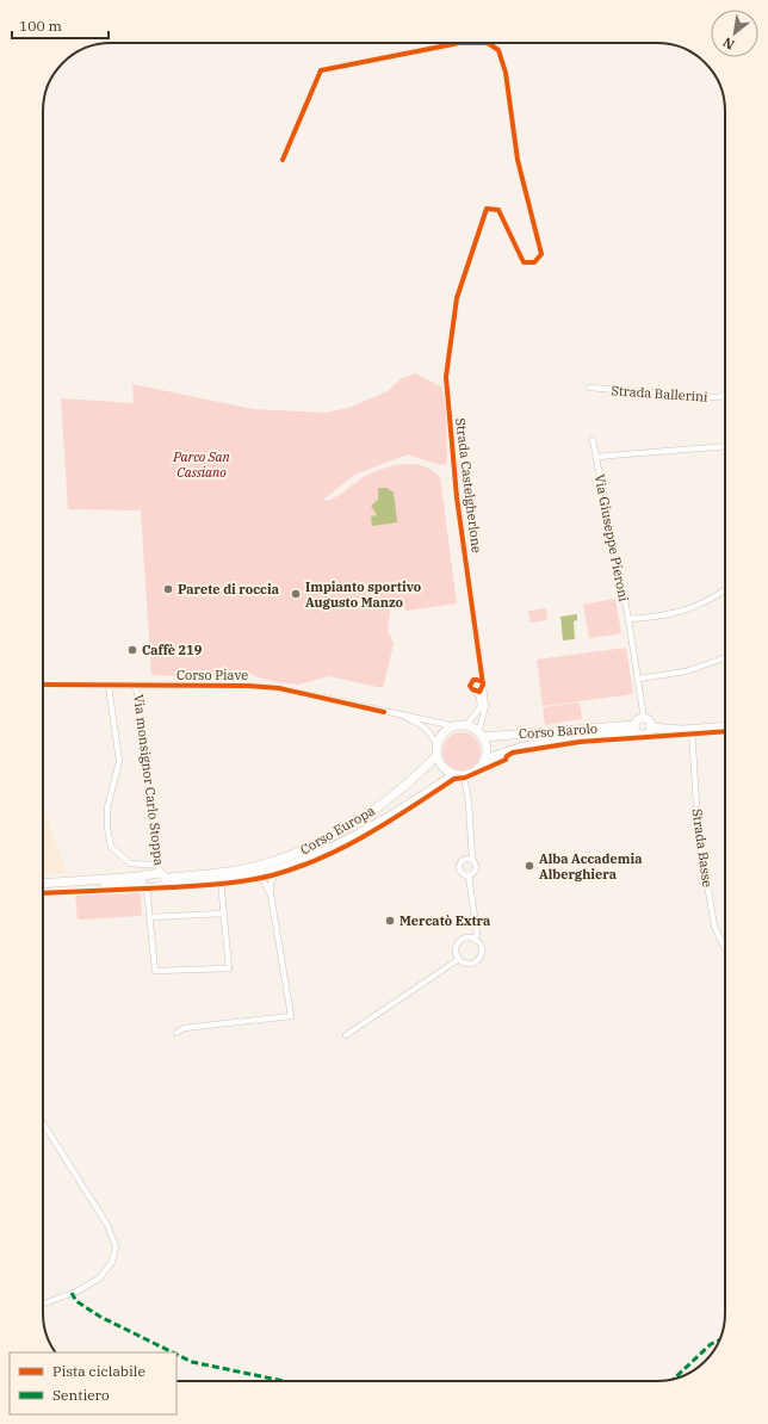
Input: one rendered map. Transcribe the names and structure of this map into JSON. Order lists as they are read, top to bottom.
{
  "streets": {
    "main road": ["Corso Barolo", "Corso Europa"],
    "street": [
      "Strada Ballerini",
      "Strada Castelgherlone",
      "Via Giuseppe Pieroni",
      "Corso Piave",
      "Via monsignor Carlo Stoppa",
      "Strada Basse"
    ]
  },
  "crossings": [
    ["Via Giuseppe Pieroni", "Corso Barolo"],
    ["Corso Piave", "Via monsignor Carlo Stoppa"],
    ["Corso Barolo", "Corso Europa"],
    ["Via monsignor Carlo Stoppa", "Corso Europa"]
  ],
  "parks": ["Parco San Cassiano"],
  "places": [
    "Parete di roccia",
    "Impianto sportivo Augusto Manzo",
    "Caffè 219",
    "Alba Accademia Alberghiera",
    "Mercatò Extra"
  ],
  "legend": ["Pista ciclabile", "Sentiero"],
  "scale_bar": "100 m",
  "north": "bottom left"
}
